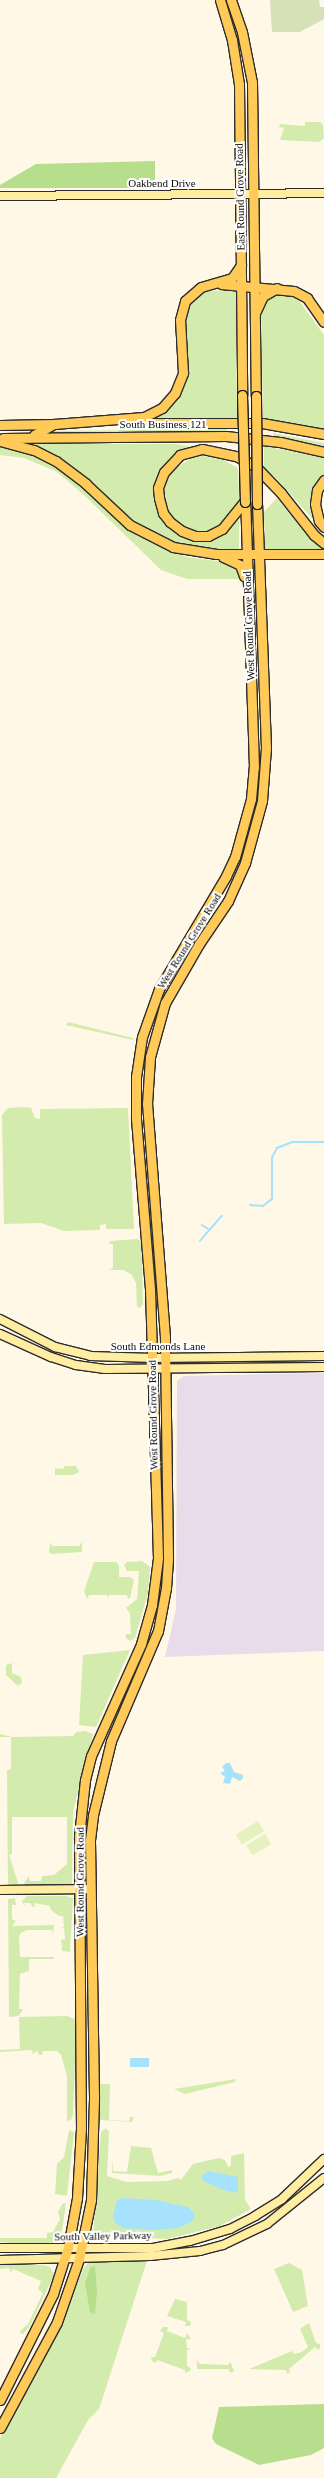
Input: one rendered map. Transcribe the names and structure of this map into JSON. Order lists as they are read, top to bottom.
{
  "streets": {
    "main road": [
      "Oakbend Drive",
      "East Round Grove Road",
      "South Business 121",
      "West Round Grove Road",
      "South Edmonds Lane",
      "South Valley Parkway"
    ]
  },
  "crossings": [
    ["Oakbend Drive", "East Round Grove Road"],
    ["East Round Grove Road", "West Round Grove Road"],
    ["West Round Grove Road", "South Edmonds Lane"],
    ["West Round Grove Road", "South Valley Parkway"]
  ]
}
